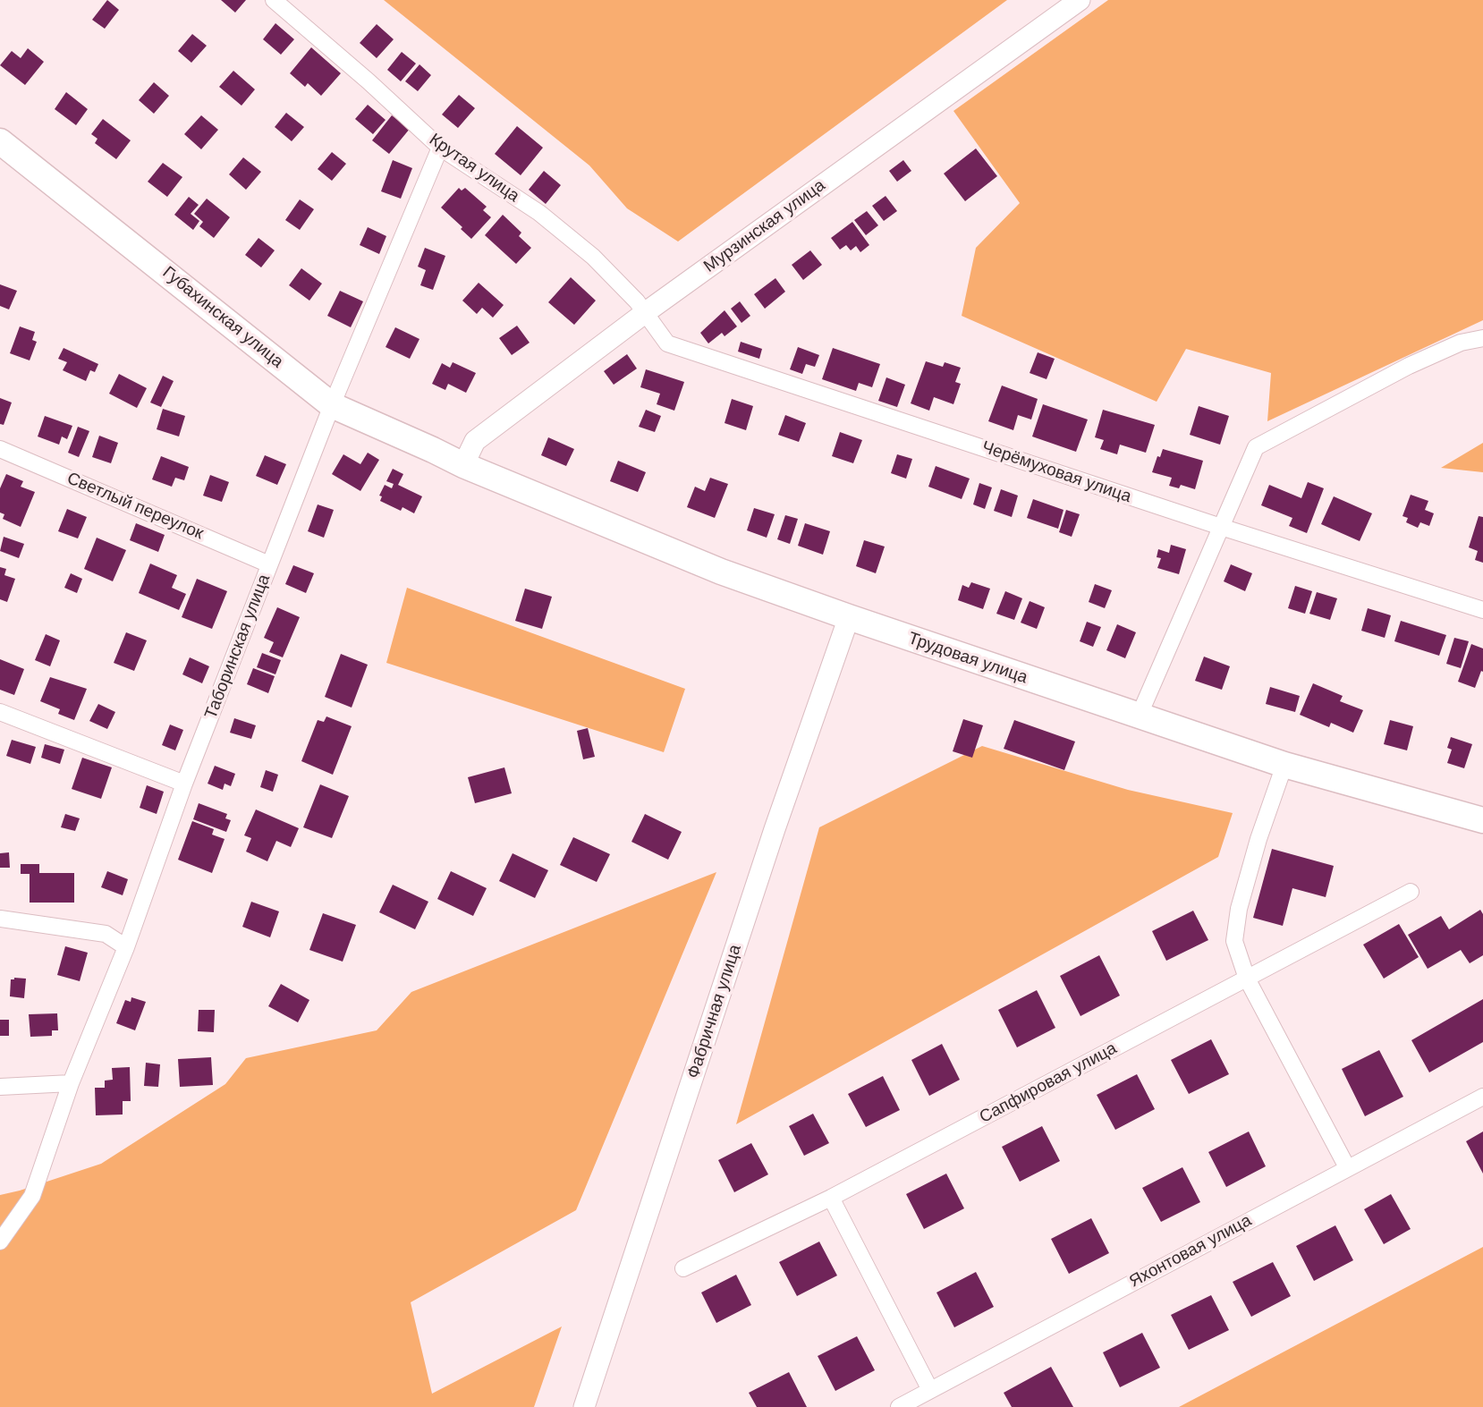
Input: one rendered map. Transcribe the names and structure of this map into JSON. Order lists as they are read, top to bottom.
{
  "streets": {
    "main road": ["Губахинская улица", "Трудовая улица"],
    "street": [
      "Крутая улица",
      "Мурзинская улица",
      "Черёмуховая улица",
      "Светлый переулок",
      "Таборинская улица",
      "Фабричная улица",
      "Сапфировая улица",
      "Яхонтовая улица"
    ]
  },
  "crossings": [
    ["Крутая улица", "Мурзинская улица"],
    ["Крутая улица", "Черёмуховая улица"],
    ["Крутая улица", "Таборинская улица"],
    ["Мурзинская улица", "Губахинская улица"],
    ["Мурзинская улица", "Черёмуховая улица"],
    ["Мурзинская улица", "Трудовая улица"],
    ["Губахинская улица", "Таборинская улица"],
    ["Губахинская улица", "Трудовая улица"],
    ["Светлый переулок", "Таборинская улица"],
    ["Трудовая улица", "Фабричная улица"]
  ]
}
